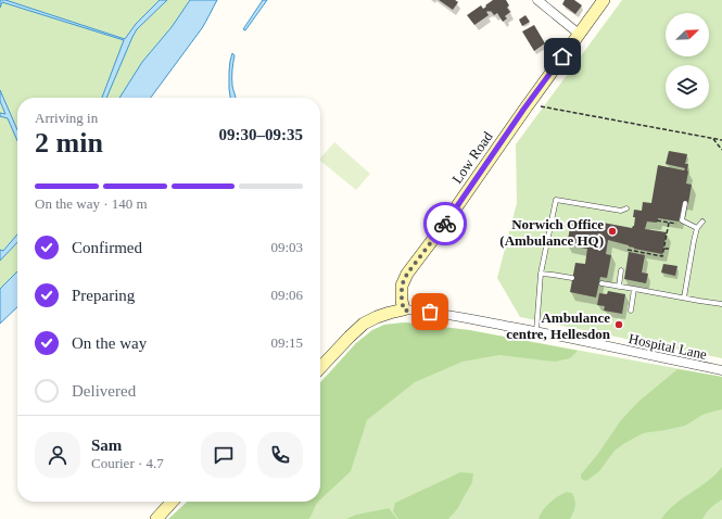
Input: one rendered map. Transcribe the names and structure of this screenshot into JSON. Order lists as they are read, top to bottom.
{
  "streets": {
    "street": ["Low Road", "Hospital Lane"]
  },
  "crossings": [
    ["Low Road", "Hospital Lane"]
  ],
  "places": ["Norwich Office (Ambulance HQ)", "Ambulance centre, Hellesdon"],
  "north": "top right",
  "page": {
    "heading": ["2 min", "Arriving in", "09:30–09:35"],
    "panel": ["Sam", "Courier · 4.7"],
    "bar": "On the way · 140 m",
    "list": [
      ["Confirmed", "09:03"],
      ["Preparing", "09:06"],
      ["On the way", "09:15"],
      "Delivered"
    ]
  }
}
